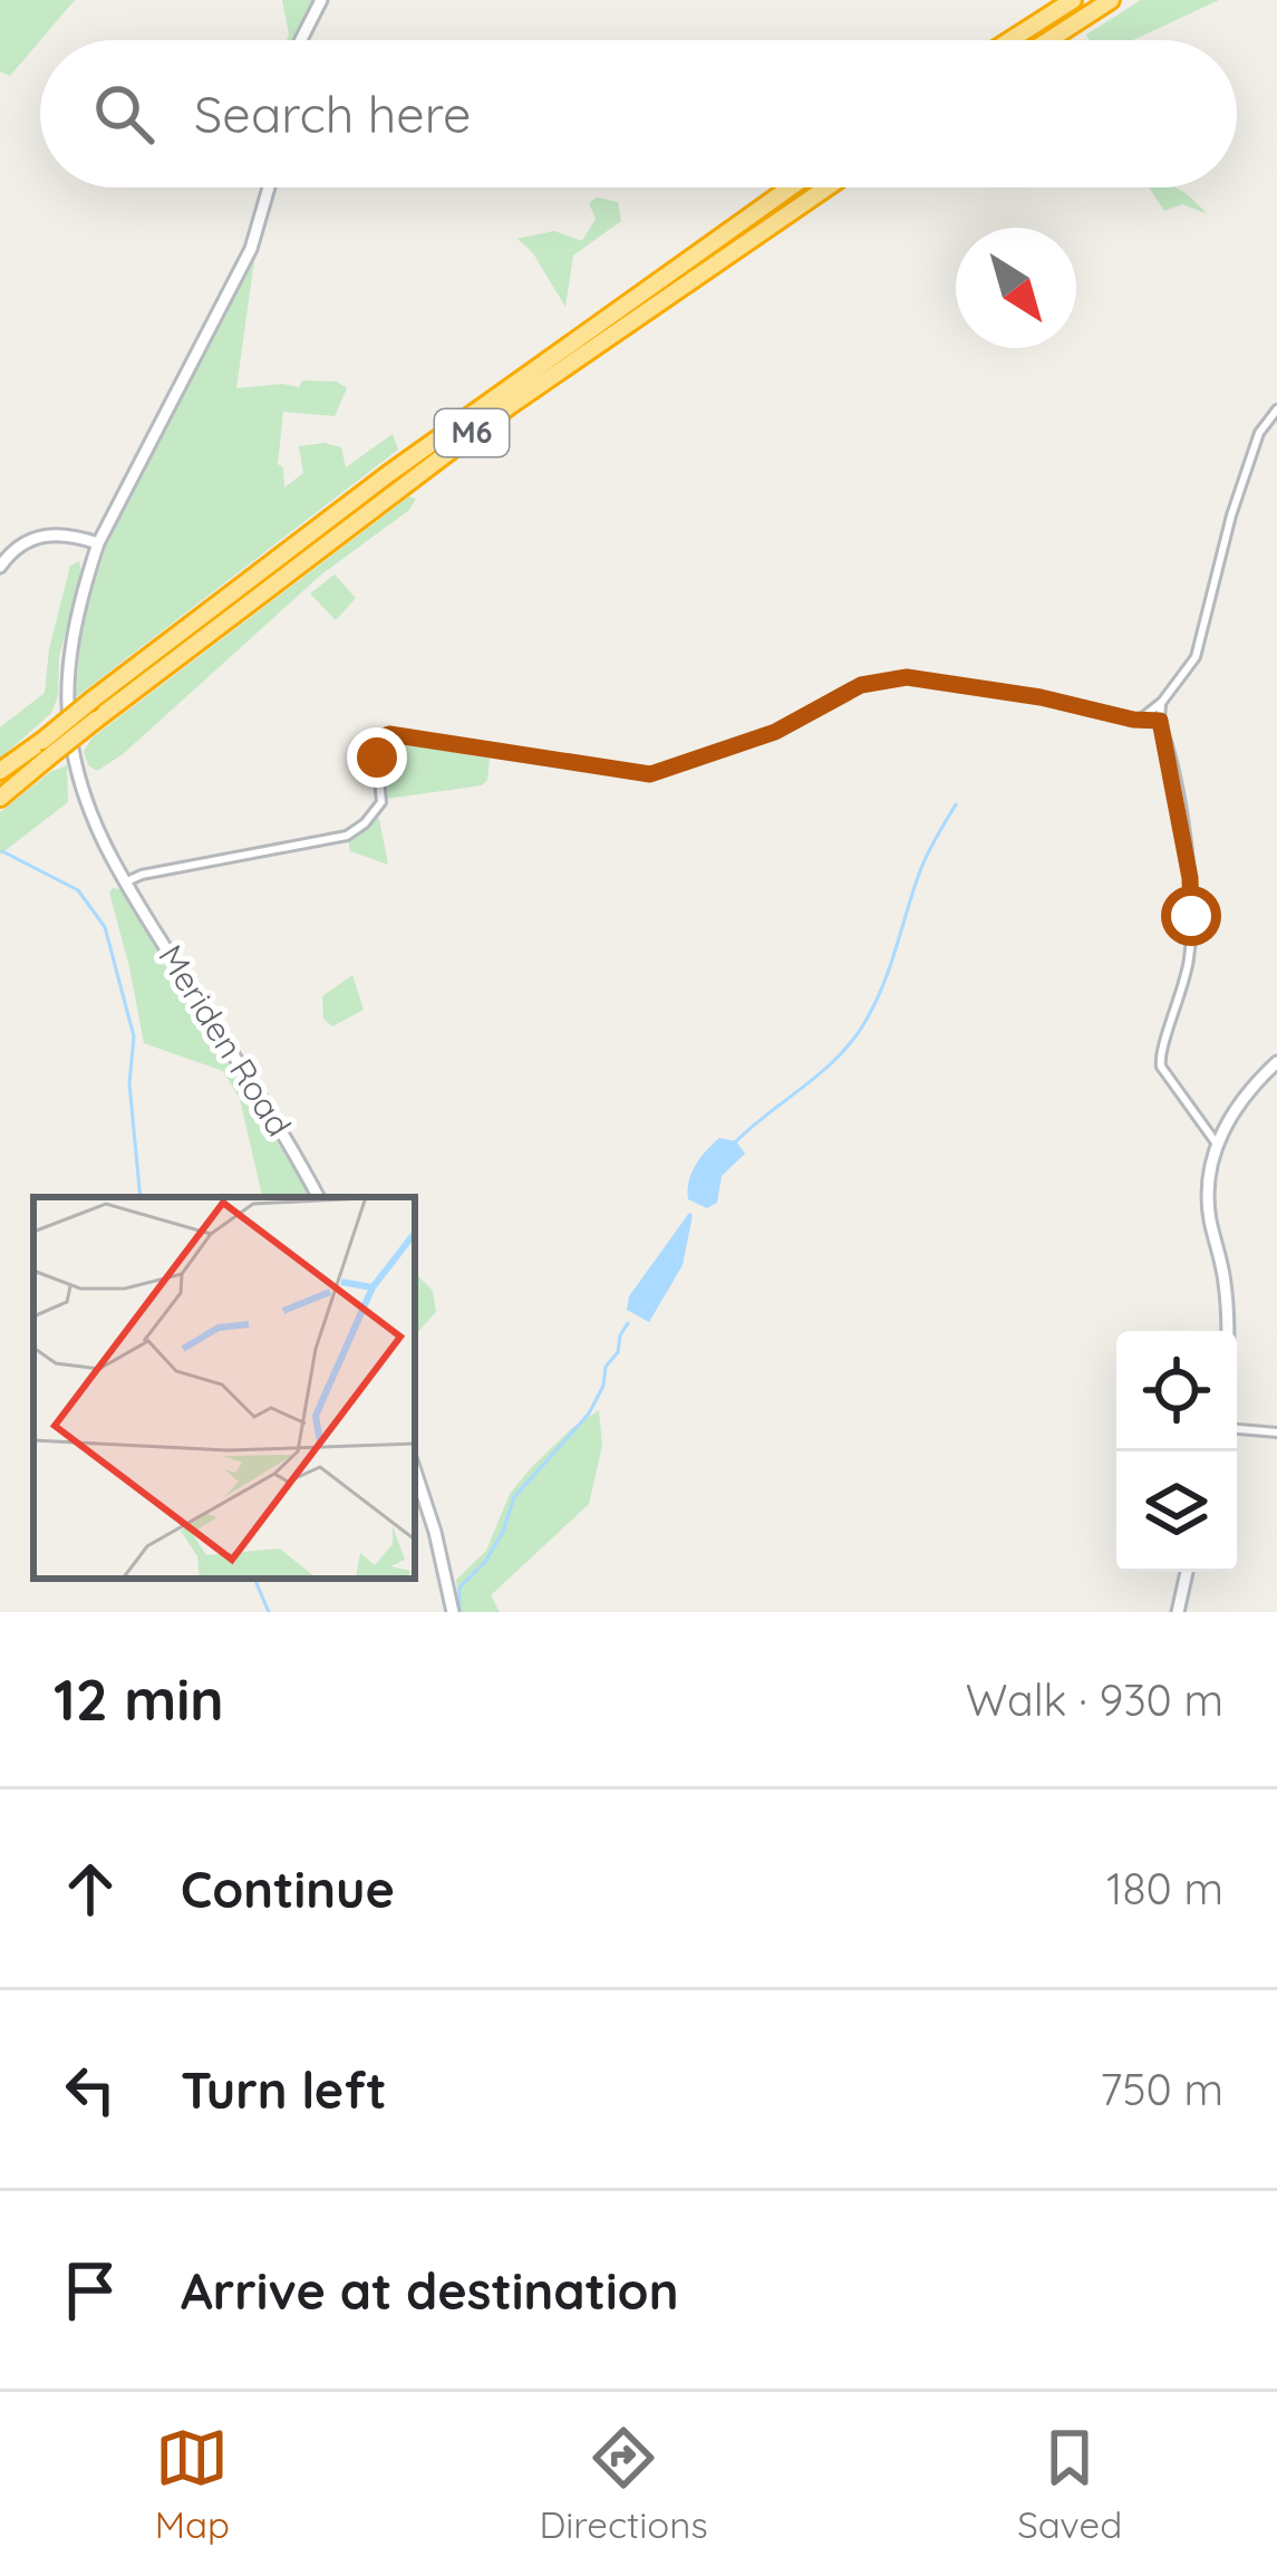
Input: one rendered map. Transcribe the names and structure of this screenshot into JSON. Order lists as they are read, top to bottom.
{
  "streets": {
    "highway": ["M6"],
    "main road": ["Meriden Road"]
  },
  "north": "bottom right",
  "page": {
    "search": "Search here",
    "heading": ["12 min", "Walk · 930 m"],
    "list": [
      ["Continue", "180 m"],
      ["Turn left", "750 m"],
      "Arrive at destination"
    ],
    "nav": ["Map", "Directions", "Saved"]
  }
}
